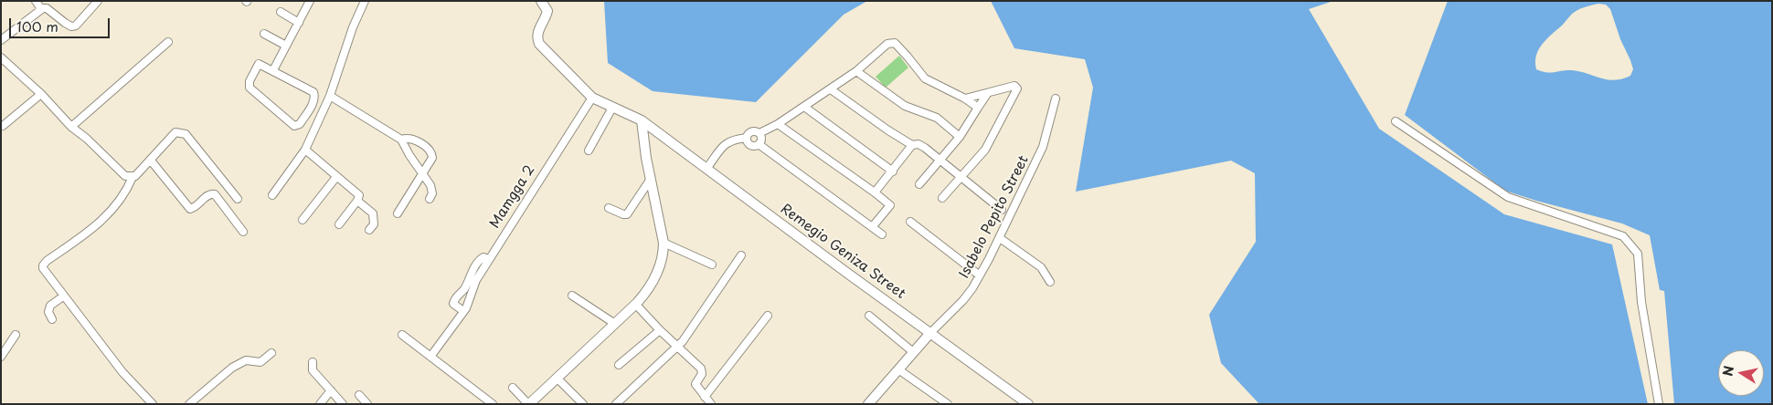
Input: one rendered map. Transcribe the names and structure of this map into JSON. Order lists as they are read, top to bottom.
{
  "streets": {
    "street": ["Mamgga 2", "Isabelo Pepito Street", "Remegio Geniza Street"]
  },
  "crossings": [
    ["Isabelo Pepito Street", "Remegio Geniza Street"]
  ],
  "scale_bar": "100 m",
  "north": "left"
}
